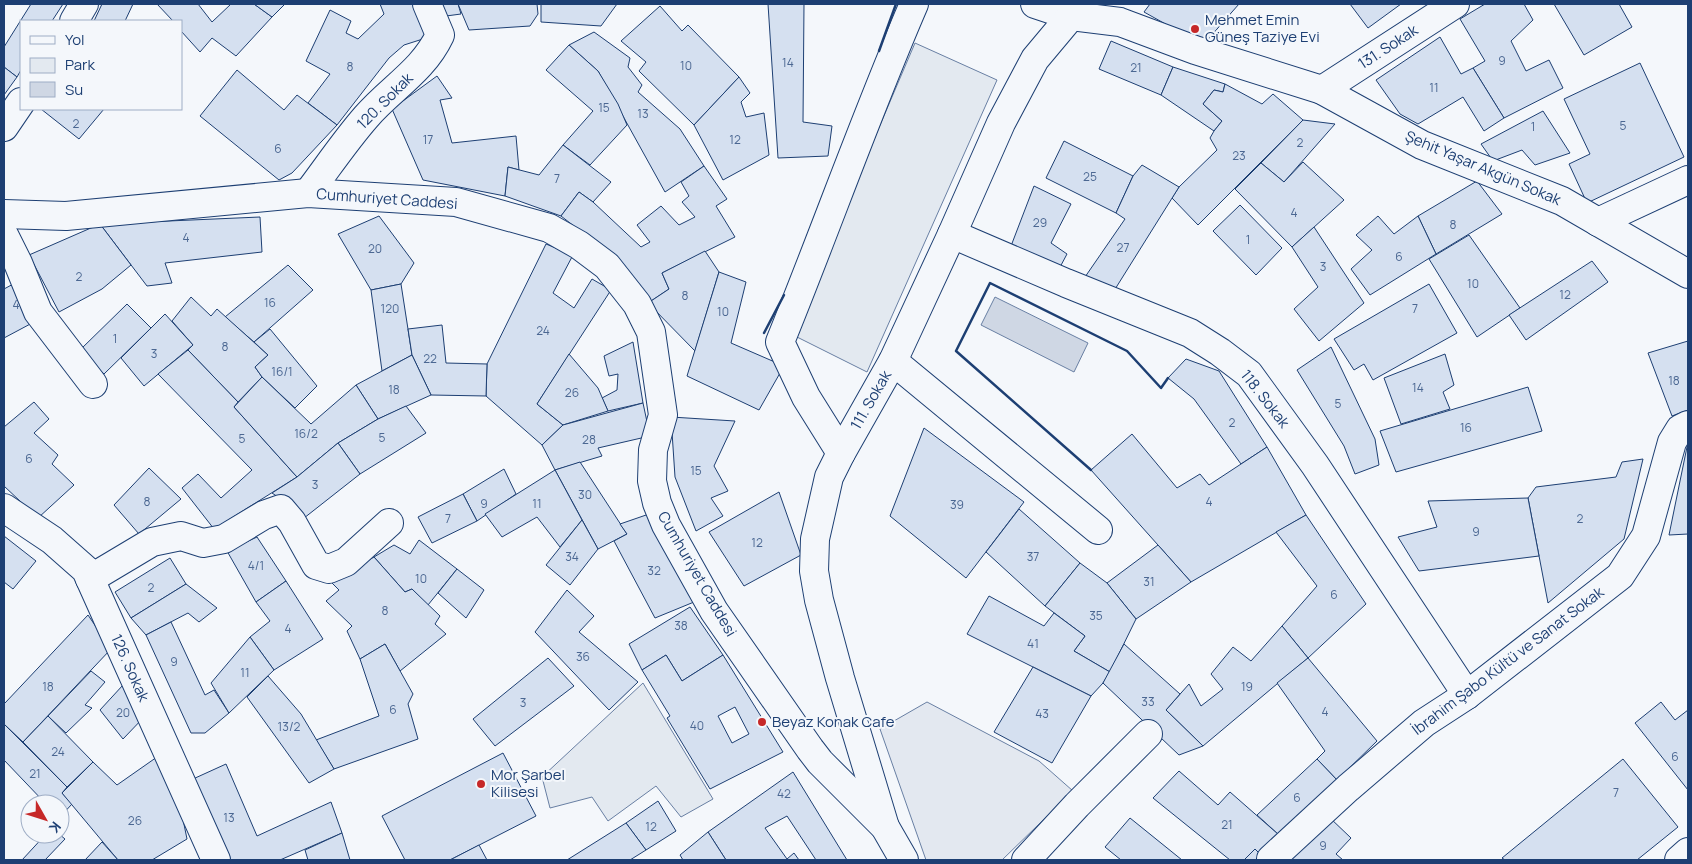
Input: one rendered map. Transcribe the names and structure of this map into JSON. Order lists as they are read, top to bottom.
{
  "streets": {
    "street": [
      "131. Sokak",
      "120. Sokak",
      "Şehit Yaşar Akgün Sokak",
      "Cumhuriyet Caddesi",
      "118. Sokak",
      "111. Sokak",
      "İbrahim Şabo Kültü ve Sanat Sokak",
      "126. Sokak"
    ]
  },
  "crossings": [
    ["131. Sokak", "Şehit Yaşar Akgün Sokak"],
    ["120. Sokak", "Cumhuriyet Caddesi"],
    ["Şehit Yaşar Akgün Sokak", "111. Sokak"],
    ["Cumhuriyet Caddesi", "111. Sokak"],
    ["118. Sokak", "111. Sokak"],
    ["118. Sokak", "İbrahim Şabo Kültü ve Sanat Sokak"]
  ],
  "places": ["Mehmet Emin Güneş Taziye Evi", "Beyaz Konak Cafe", "Mor Şarbel Kilisesi"],
  "house_numbers": [
    "9",
    "14",
    "10",
    "8",
    "21",
    "11",
    "15",
    "13",
    "2",
    "5",
    "1",
    "17",
    "12",
    "2",
    "6",
    "23",
    "25",
    "7",
    "4",
    "29",
    "8",
    "4",
    "1",
    "27",
    "20",
    "6",
    "3",
    "2",
    "10",
    "12",
    "8",
    "16",
    "4",
    "120",
    "7",
    "10",
    "24",
    "1",
    "8",
    "3",
    "22",
    "16/1",
    "18",
    "14",
    "18",
    "26",
    "5",
    "2",
    "16",
    "16/2",
    "5",
    "5",
    "28",
    "6",
    "15",
    "3",
    "30",
    "8",
    "4",
    "9",
    "11",
    "39",
    "7",
    "2",
    "9",
    "12",
    "34",
    "37",
    "4/1",
    "32",
    "10",
    "31",
    "2",
    "6",
    "8",
    "35",
    "38",
    "4",
    "41",
    "36",
    "9",
    "11",
    "18",
    "19",
    "33",
    "3",
    "6",
    "4",
    "20",
    "43",
    "40",
    "13/2",
    "24",
    "6",
    "21",
    "7",
    "42",
    "6",
    "13",
    "26",
    "21",
    "12",
    "9"
  ],
  "legend": ["Yol", "Park", "Su"],
  "north": "bottom right"
}
